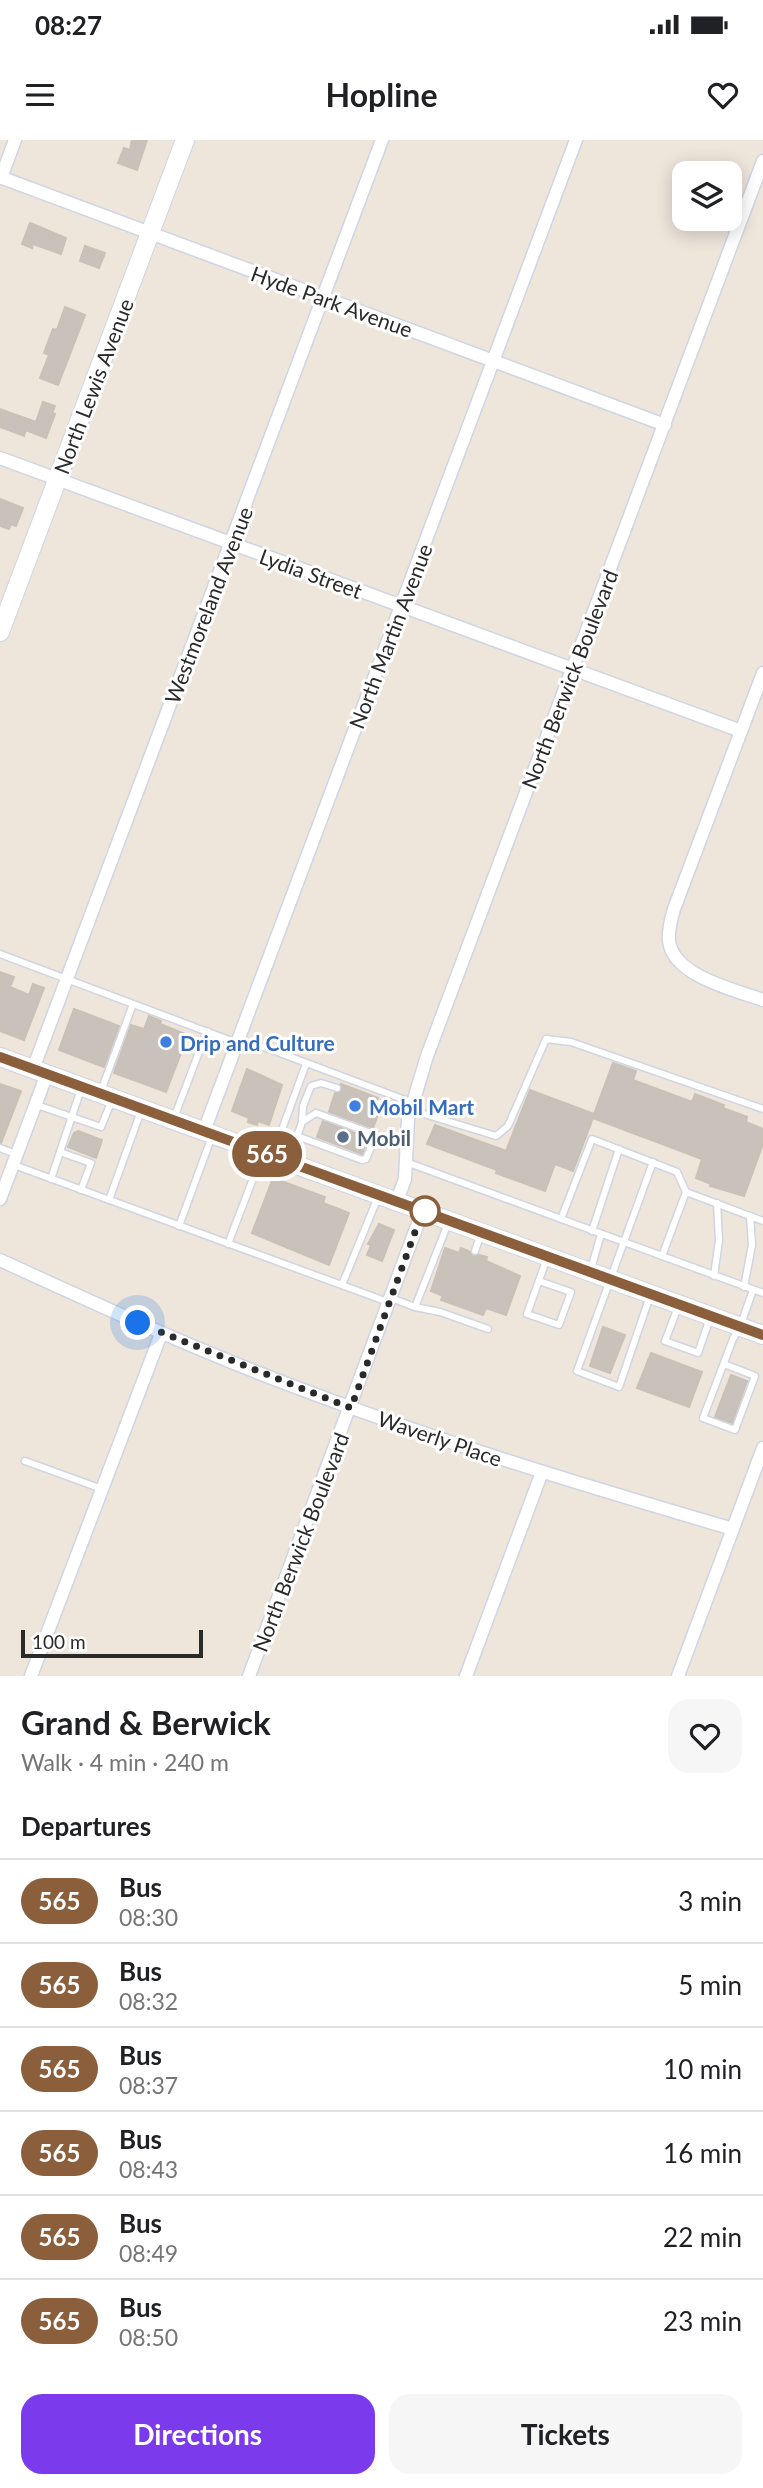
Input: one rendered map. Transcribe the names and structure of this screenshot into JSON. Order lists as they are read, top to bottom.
{
  "streets": {
    "main road": ["North Lewis Avenue"],
    "street": [
      "Hyde Park Avenue",
      "Lydia Street",
      "Westmoreland Avenue",
      "North Martin Avenue",
      "North Berwick Boulevard",
      "Waverly Place"
    ]
  },
  "crossings": [
    ["Hyde Park Avenue", "North Lewis Avenue"],
    ["Hyde Park Avenue", "Westmoreland Avenue"],
    ["Hyde Park Avenue", "North Martin Avenue"],
    ["Hyde Park Avenue", "North Berwick Boulevard"],
    ["North Lewis Avenue", "Lydia Street"],
    ["Lydia Street", "Westmoreland Avenue"],
    ["Lydia Street", "North Martin Avenue"],
    ["Lydia Street", "North Berwick Boulevard"],
    ["North Berwick Boulevard", "Waverly Place"]
  ],
  "places": ["Drip and Culture", "Mobil Mart", "Mobil"],
  "lines": ["bus line 565"],
  "scale_bar": "100 m",
  "page": {
    "status": "08:27",
    "header": "Hopline",
    "on_map": "565",
    "scale": "100 m",
    "heading": [
      ["Grand & Berwick", "Walk · 4 min · 240 m"],
      "Departures"
    ],
    "list": [
      {
        "mark": "565",
        "name": "Bus",
        "note": "08:30",
        "value": "3 min"
      },
      {
        "mark": "565",
        "name": "Bus",
        "note": "08:32",
        "value": "5 min"
      },
      {
        "mark": "565",
        "name": "Bus",
        "note": "08:37",
        "value": "10 min"
      },
      {
        "mark": "565",
        "name": "Bus",
        "note": "08:43",
        "value": "16 min"
      },
      {
        "mark": "565",
        "name": "Bus",
        "note": "08:49",
        "value": "22 min"
      },
      {
        "mark": "565",
        "name": "Bus",
        "note": "08:50",
        "value": "23 min"
      }
    ],
    "buttons": ["Directions", "Tickets"]
  }
}
